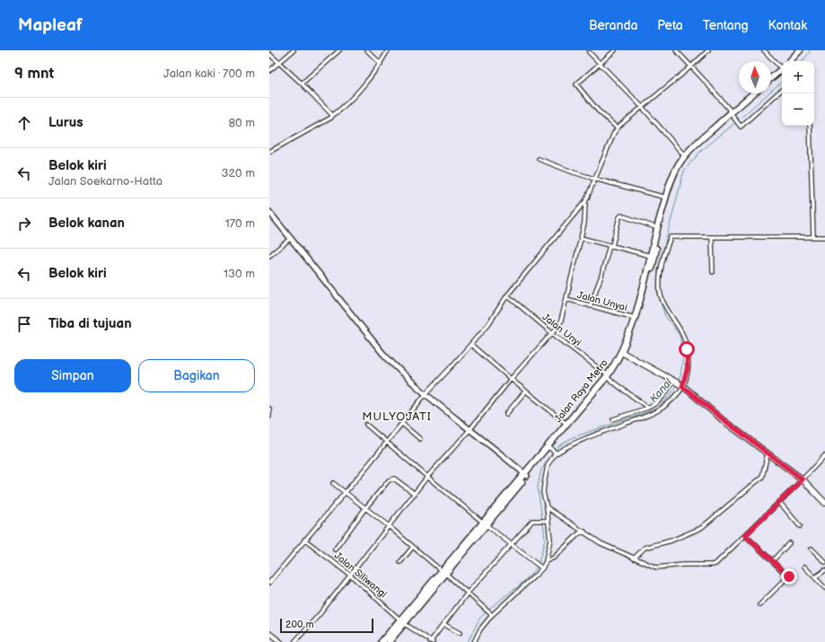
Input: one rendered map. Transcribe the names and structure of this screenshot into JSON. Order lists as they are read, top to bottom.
{
  "streets": {
    "highway": ["Jalan Raya Metro"],
    "street": ["Jalan Unyai", "Jalan Unyi", "Jalan Siliwangi"]
  },
  "crossings": [
    ["Jalan Unyi", "Jalan Raya Metro"]
  ],
  "districts": ["MULYOJATI"],
  "water": ["Kanal"],
  "scale_bar": "200 m",
  "north": "top",
  "page": {
    "header": "Mapleaf",
    "nav": [
      "Beranda",
      "Peta",
      "Tentang",
      "Kontak"
    ],
    "heading": ["9 mnt", "Jalan kaki · 700 m"],
    "map_buttons": ["+", "−"],
    "list": [
      ["Lurus", "80 m"],
      ["Belok kiri", "Jalan Soekarno-Hatta", "320 m"],
      ["Belok kanan", "170 m"],
      ["Belok kiri", "130 m"],
      "Tiba di tujuan"
    ],
    "buttons": ["Simpan", "Bagikan"],
    "scale": "200 m"
  }
}
